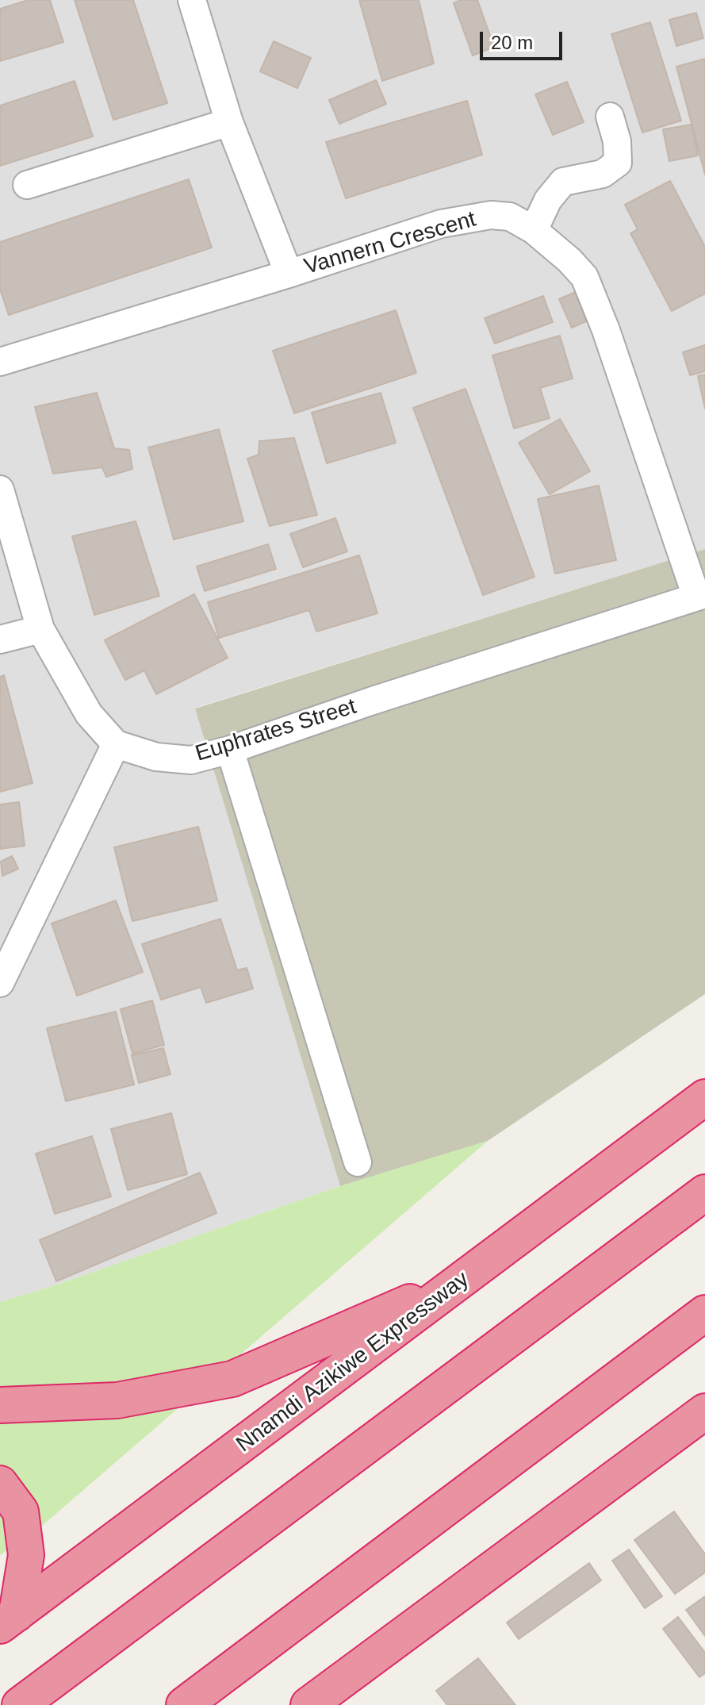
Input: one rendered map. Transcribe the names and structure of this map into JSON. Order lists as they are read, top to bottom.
{
  "streets": {
    "highway": ["Nnamdi Azikiwe Expressway"],
    "street": ["Vannern Crescent", "Euphrates Street"]
  },
  "crossings": [
    ["Vannern Crescent", "Euphrates Street"]
  ],
  "scale_bar": "20 m"
}
